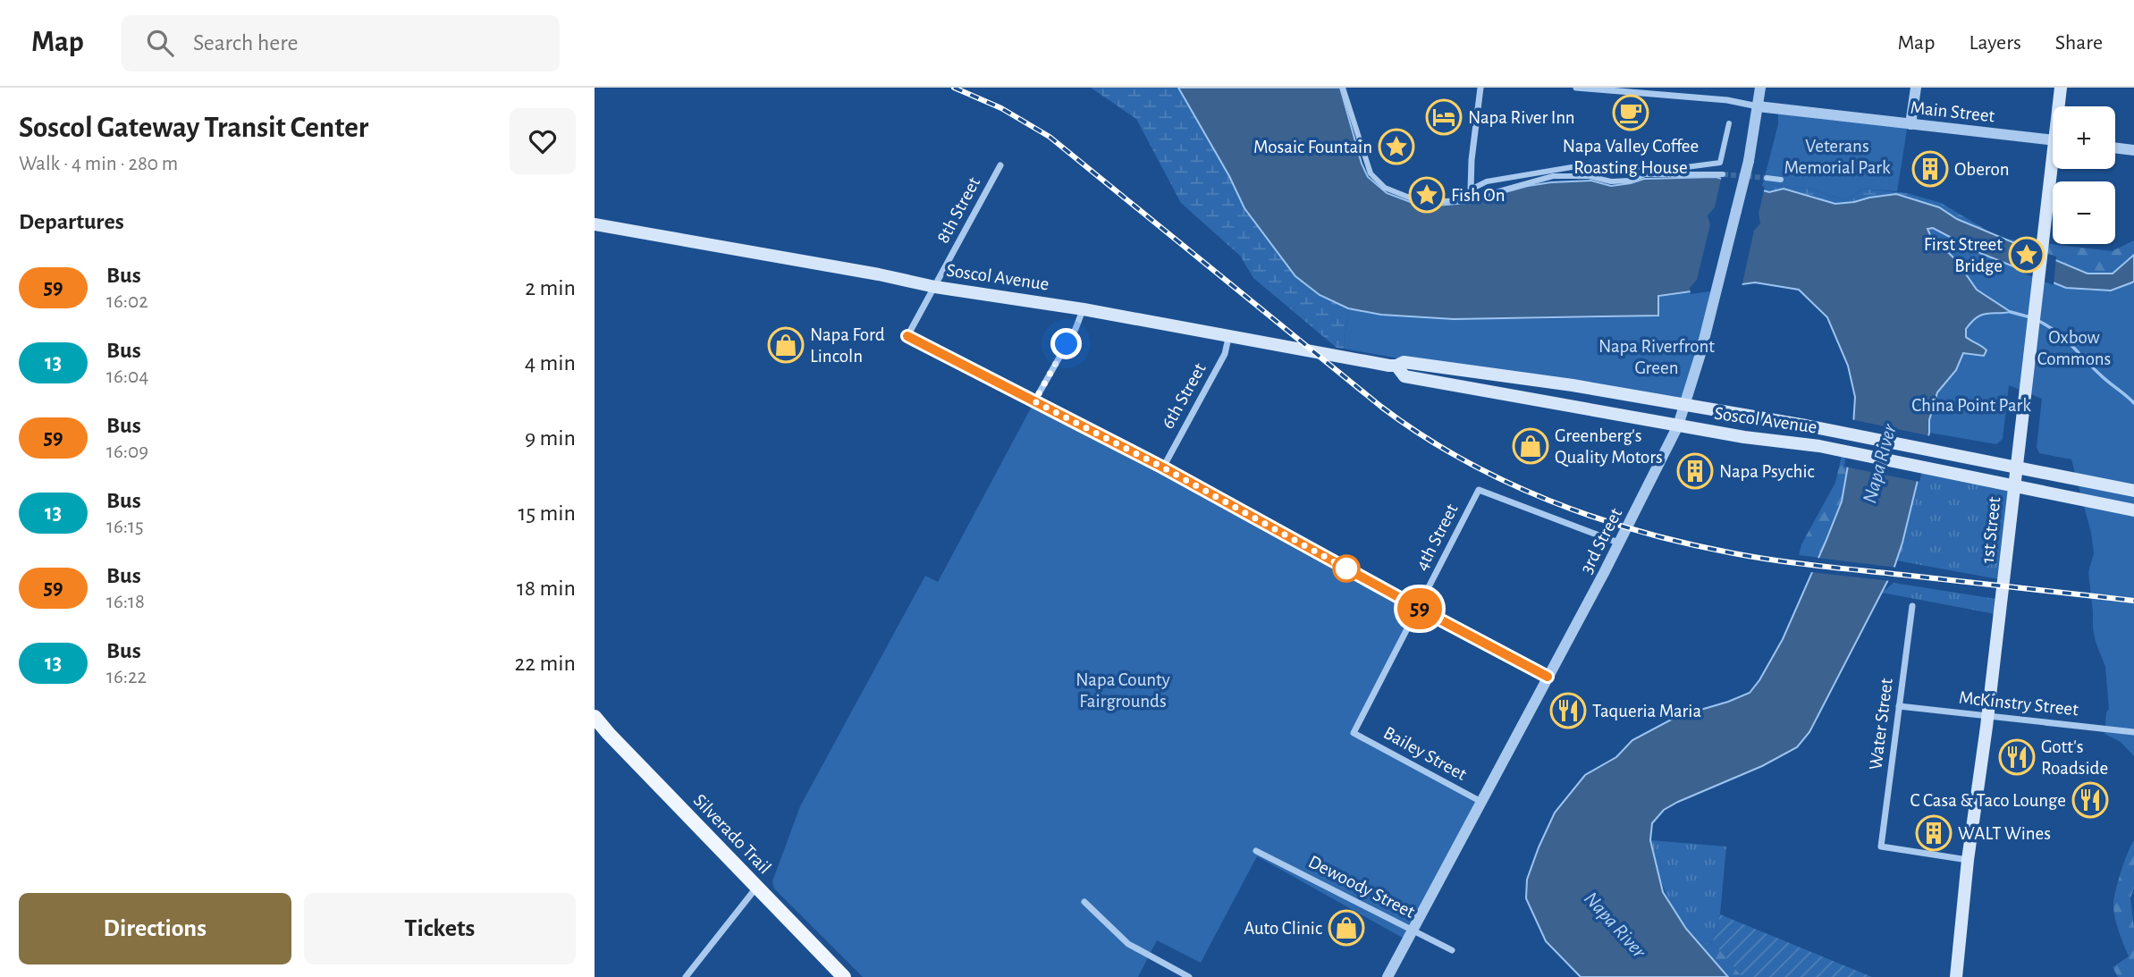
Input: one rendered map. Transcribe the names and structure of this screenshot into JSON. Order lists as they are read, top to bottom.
{
  "streets": {
    "main road": ["Soscol Avenue", "1st Street", "Silverado Trail"],
    "street": [
      "Main Street",
      "8th Street",
      "6th Street",
      "4th Street",
      "3rd Street",
      "McKinstry Street",
      "Water Street",
      "Bailey Street",
      "Dewoody Street"
    ]
  },
  "crossings": [
    ["Main Street", "3rd Street"],
    ["8th Street", "Soscol Avenue"],
    ["Soscol Avenue", "6th Street"],
    ["Soscol Avenue", "1st Street"],
    ["Soscol Avenue", "3rd Street"],
    ["1st Street", "McKinstry Street"],
    ["1st Street", "Water Street"],
    ["4th Street", "3rd Street"],
    ["4th Street", "Bailey Street"],
    ["3rd Street", "Bailey Street"],
    ["3rd Street", "Dewoody Street"],
    ["McKinstry Street", "Water Street"]
  ],
  "water": ["Napa River"],
  "parks": [
    "Veterans Memorial Park",
    "Oxbow Commons",
    "Napa Riverfront Green",
    "China Point Park",
    "Napa County Fairgrounds"
  ],
  "places": {
    "cafe": ["Napa Valley Coffee Roasting House"],
    "hotel": ["Napa River Inn"],
    "place": ["Mosaic Fountain", "Fish On", "First Street Bridge"],
    "building": ["Oberon", "Napa Psychic", "WALT Wines"],
    "shop": ["Napa Ford Lincoln", "Greenberg's Quality Motors", "Auto Clinic"],
    "restaurant": ["Taqueria Maria", "Gott's Roadside", "C Casa & Taco Lounge"]
  },
  "lines": ["bus line 59"],
  "page": {
    "header": "Map",
    "search": "Search here",
    "nav": ["Map", "Layers", "Share"],
    "heading": [
      ["Soscol Gateway Transit Center", "Walk · 4 min · 280 m"],
      "Departures"
    ],
    "on_map": "59",
    "map_buttons": ["+", "−"],
    "list": [
      {
        "mark": "59",
        "name": "Bus",
        "note": "16:02",
        "value": "2 min"
      },
      {
        "mark": "13",
        "name": "Bus",
        "note": "16:04",
        "value": "4 min"
      },
      {
        "mark": "59",
        "name": "Bus",
        "note": "16:09",
        "value": "9 min"
      },
      {
        "mark": "13",
        "name": "Bus",
        "note": "16:15",
        "value": "15 min"
      },
      {
        "mark": "59",
        "name": "Bus",
        "note": "16:18",
        "value": "18 min"
      },
      {
        "mark": "13",
        "name": "Bus",
        "note": "16:22",
        "value": "22 min"
      }
    ],
    "buttons": ["Directions", "Tickets"]
  }
}
